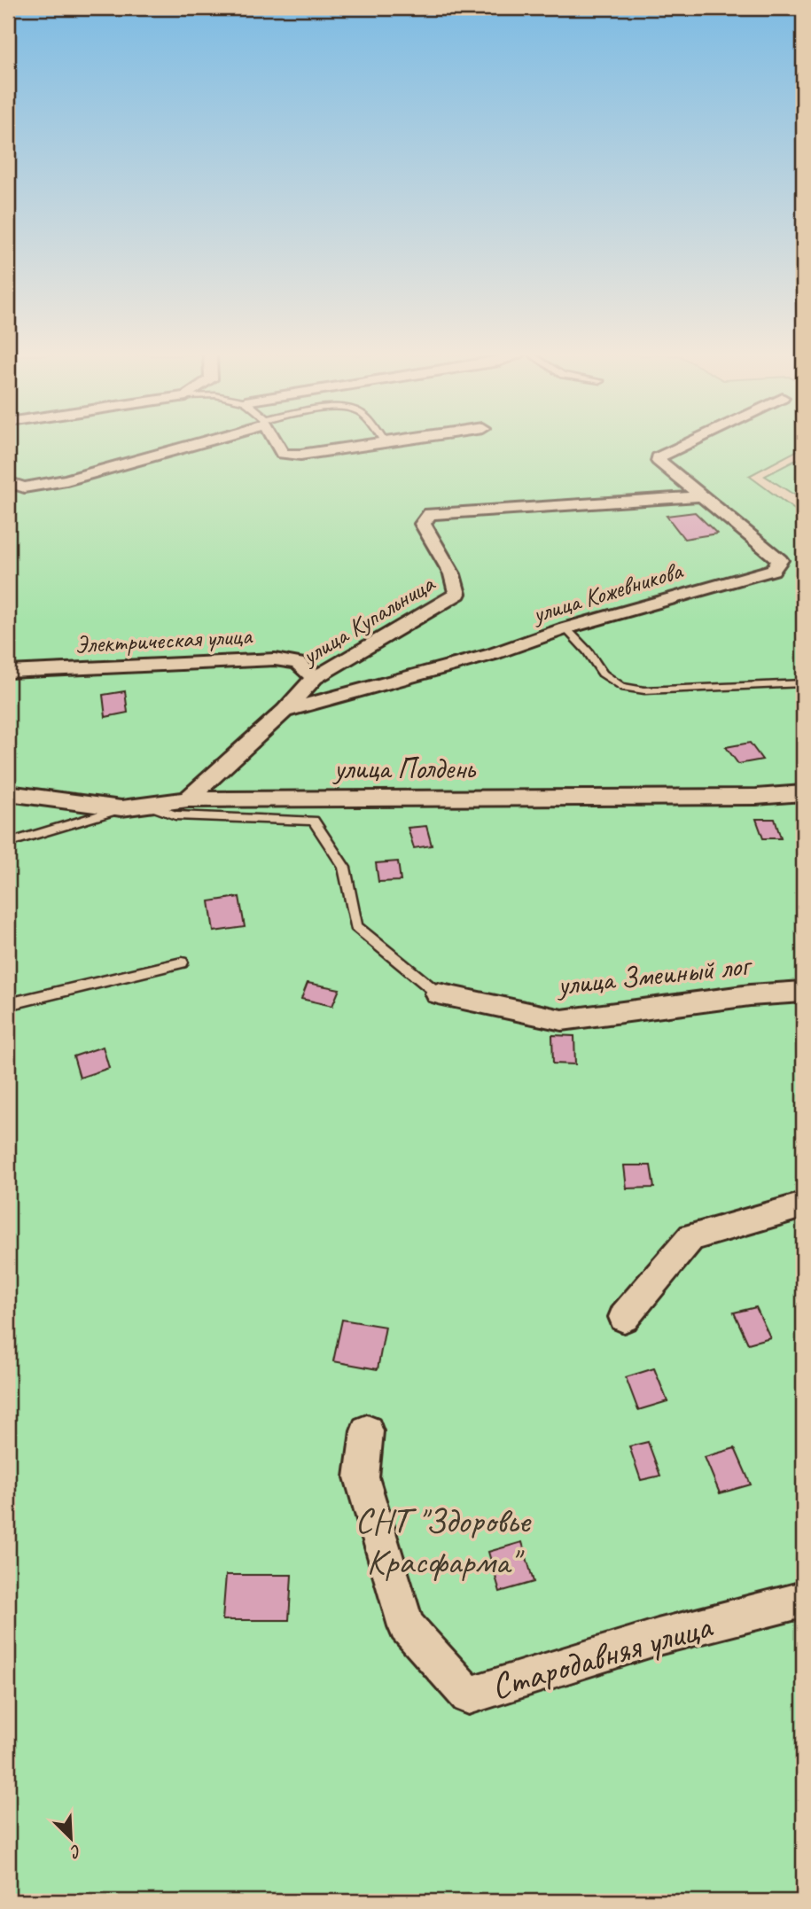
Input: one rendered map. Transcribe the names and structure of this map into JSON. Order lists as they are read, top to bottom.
{
  "streets": {
    "street": [
      "улица Кожевникова",
      "улица Купальница",
      "Электрическая улица",
      "улица Полдень",
      "улица Змеиный лог",
      "Стародавняя улица"
    ]
  },
  "crossings": [
    ["улица Кожевникова", "улица Купальница"],
    ["улица Кожевникова", "улица Полдень"],
    ["улица Купальница", "Электрическая улица"]
  ],
  "parks": ["СНТ \"Здоровье Красфарма\""],
  "north": "bottom right"
}
